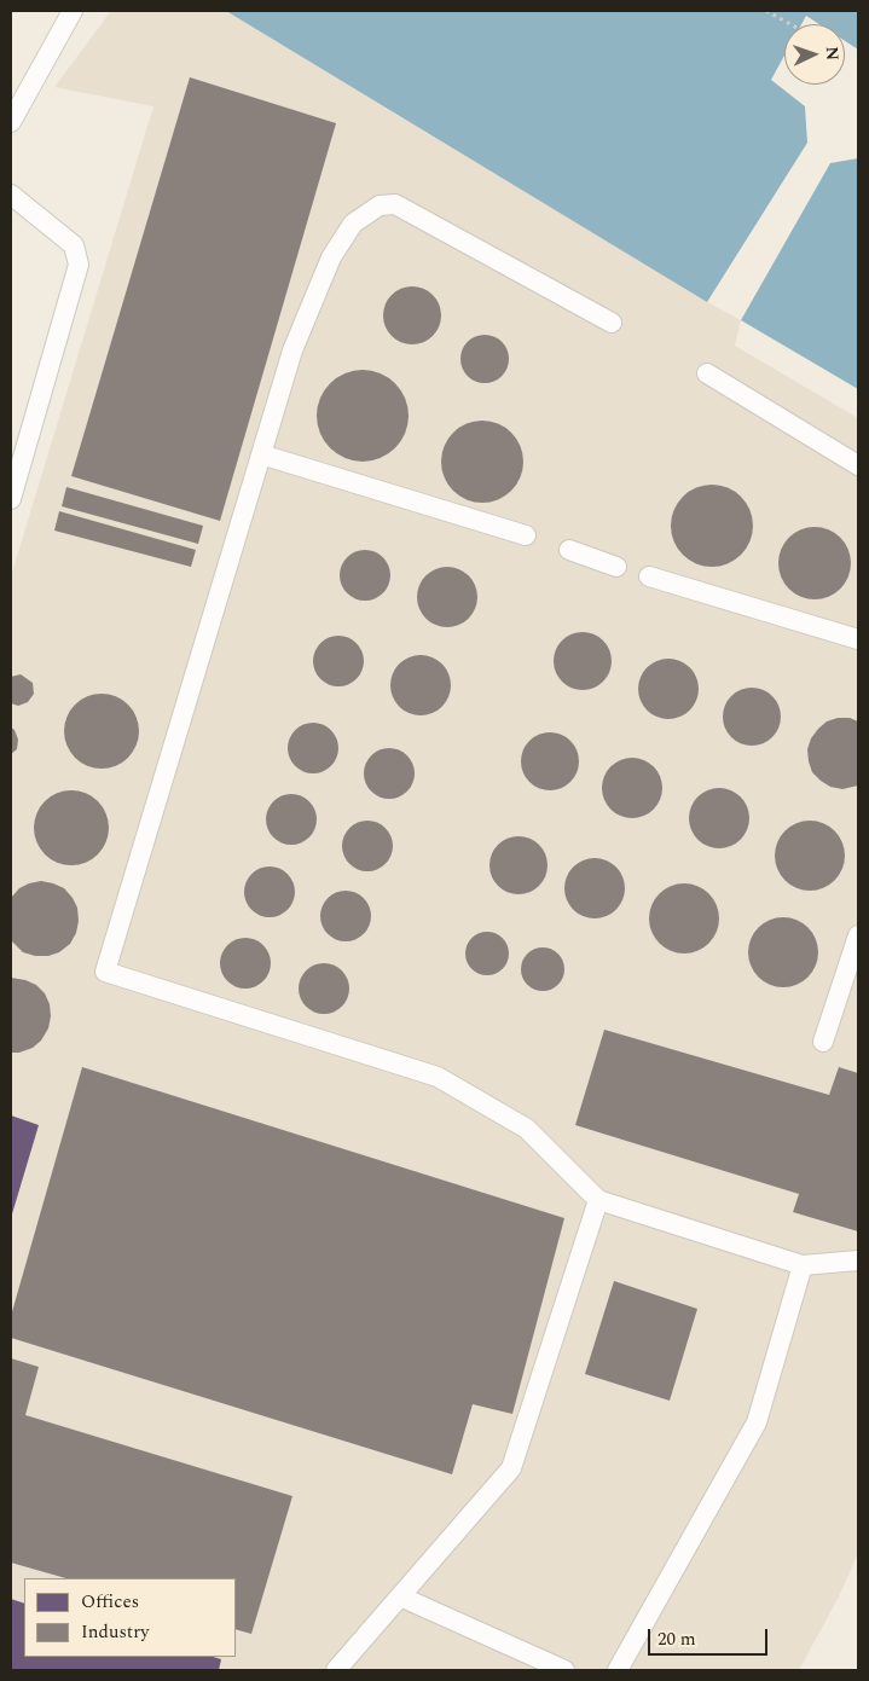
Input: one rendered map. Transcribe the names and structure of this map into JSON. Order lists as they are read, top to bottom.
{
  "legend": ["Offices", "Industry"],
  "scale_bar": "20 m",
  "north": "right"
}
